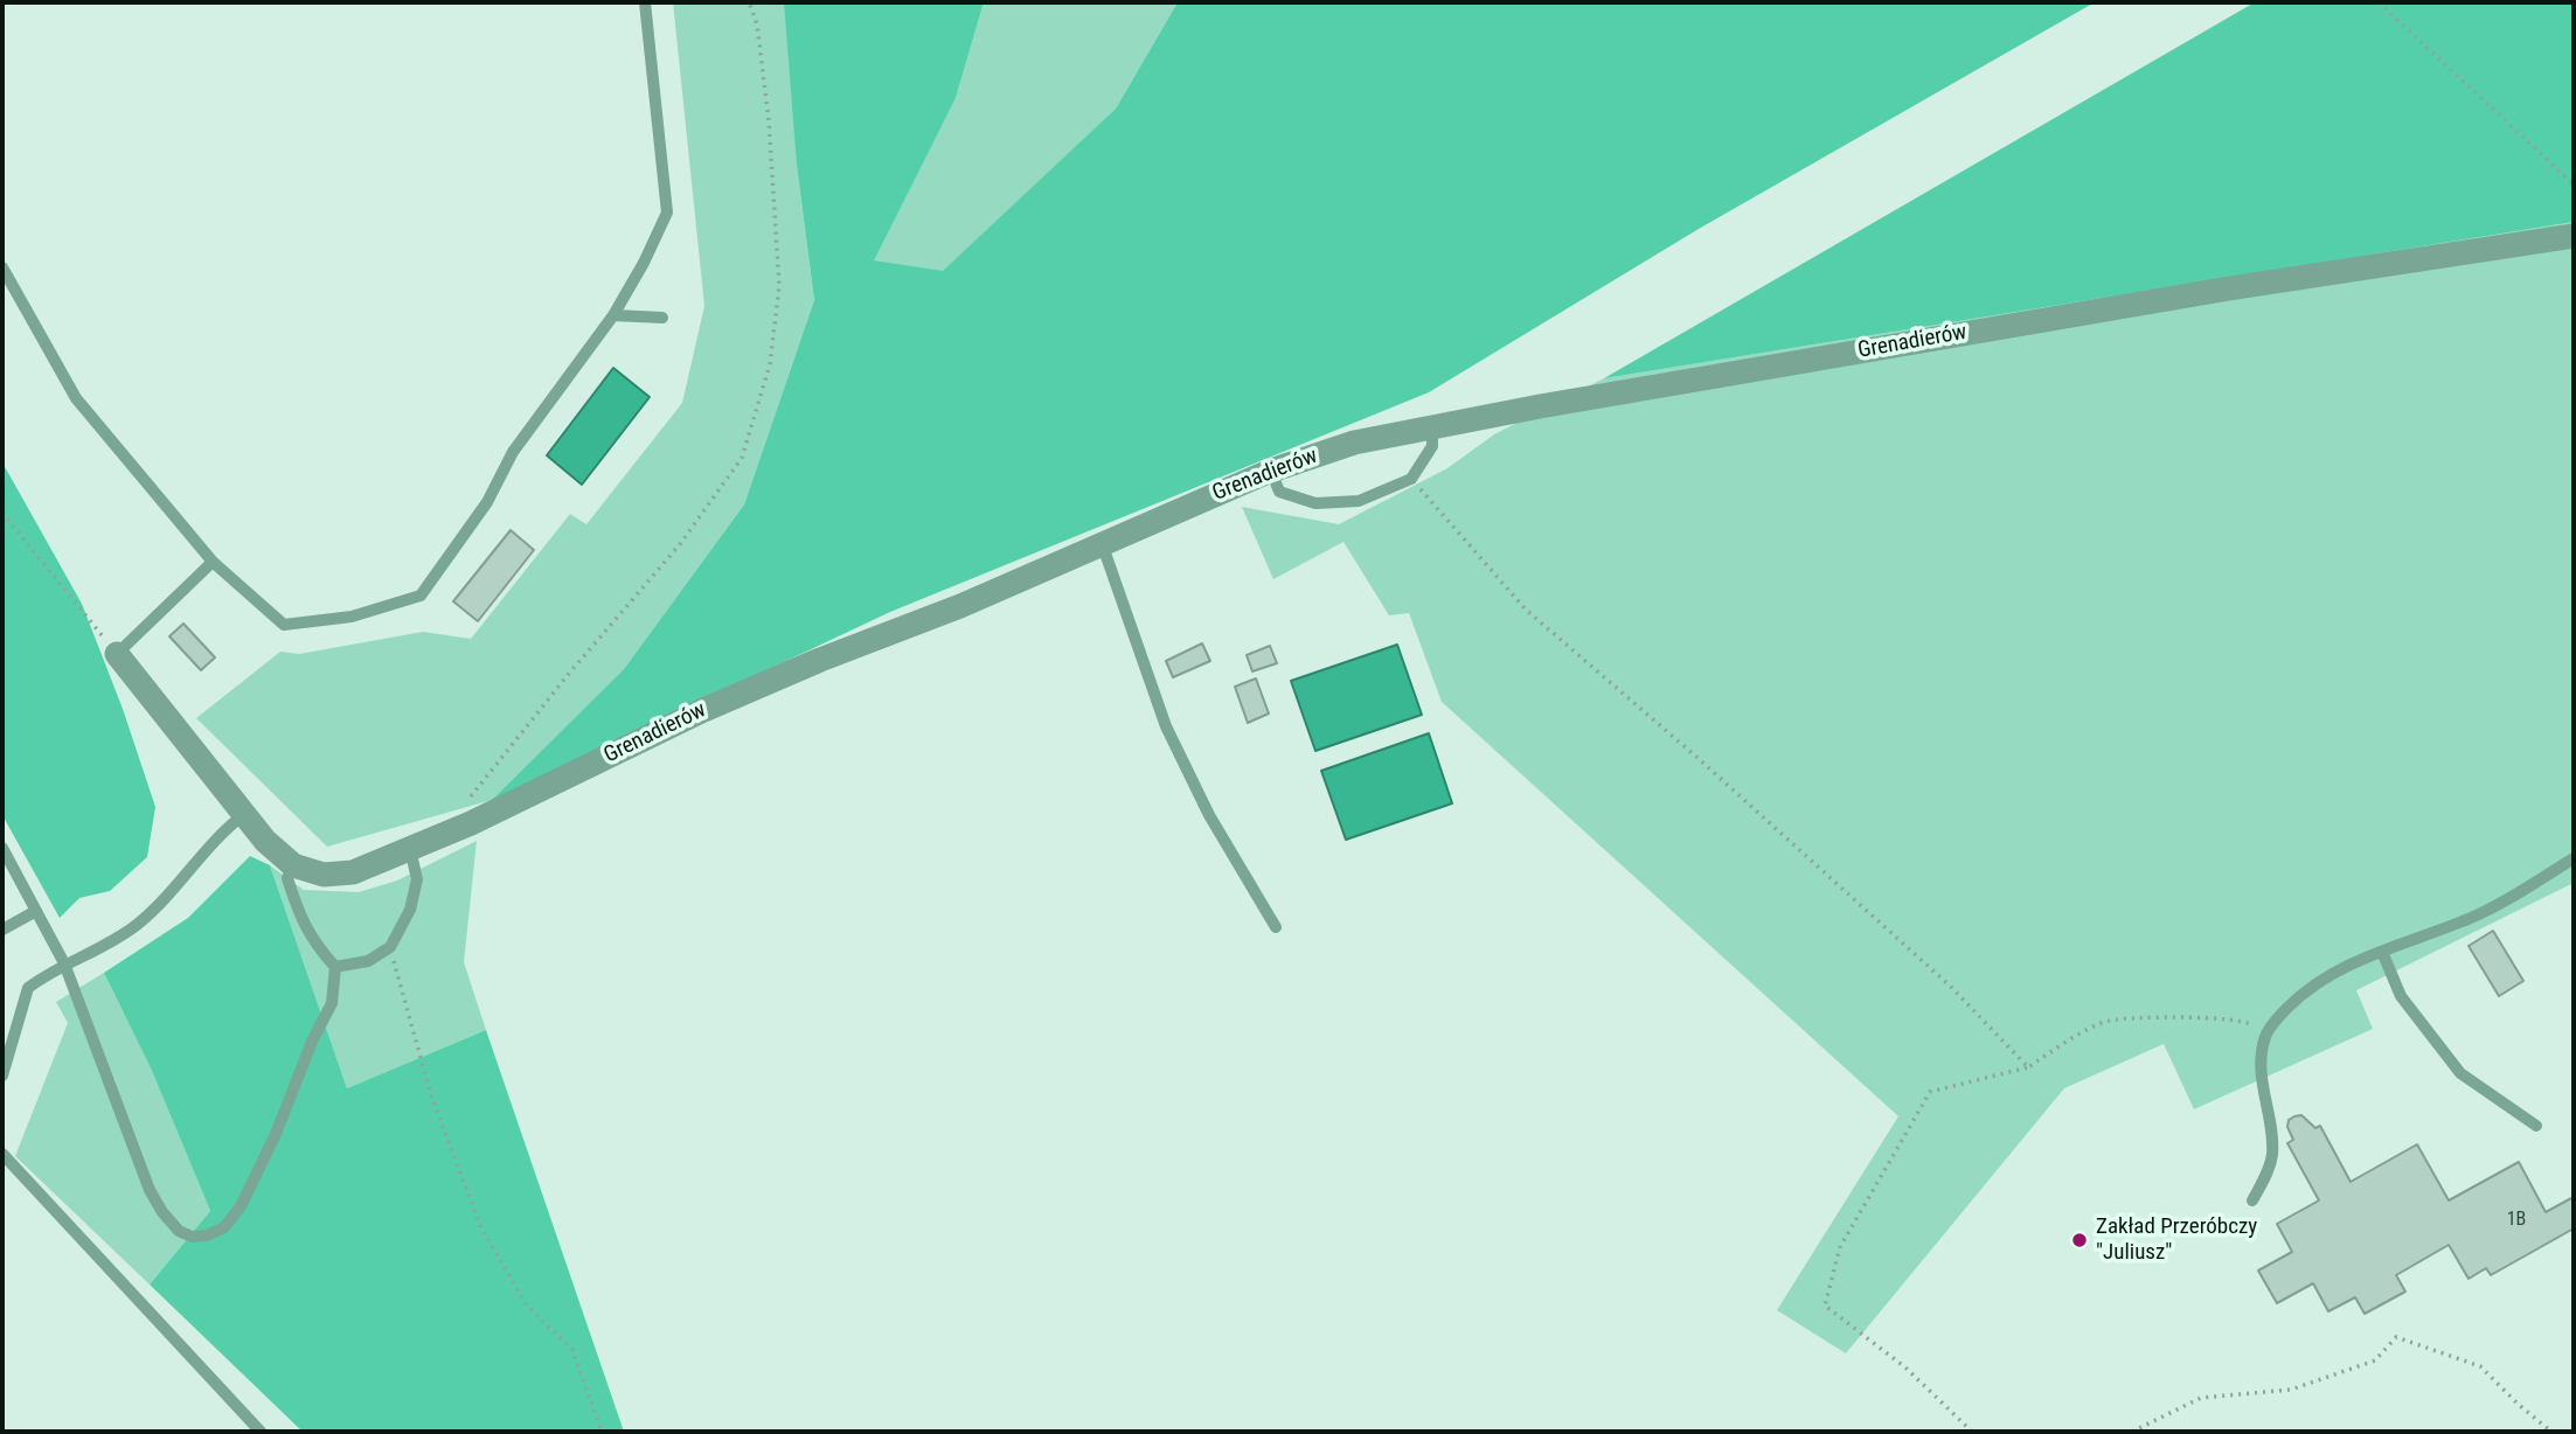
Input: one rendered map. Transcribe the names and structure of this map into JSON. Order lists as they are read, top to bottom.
{
  "streets": {
    "street": ["Grenadierów"]
  },
  "places": ["Zakład Przeróbczy \"Juliusz\""],
  "house_numbers": ["1B"]
}
